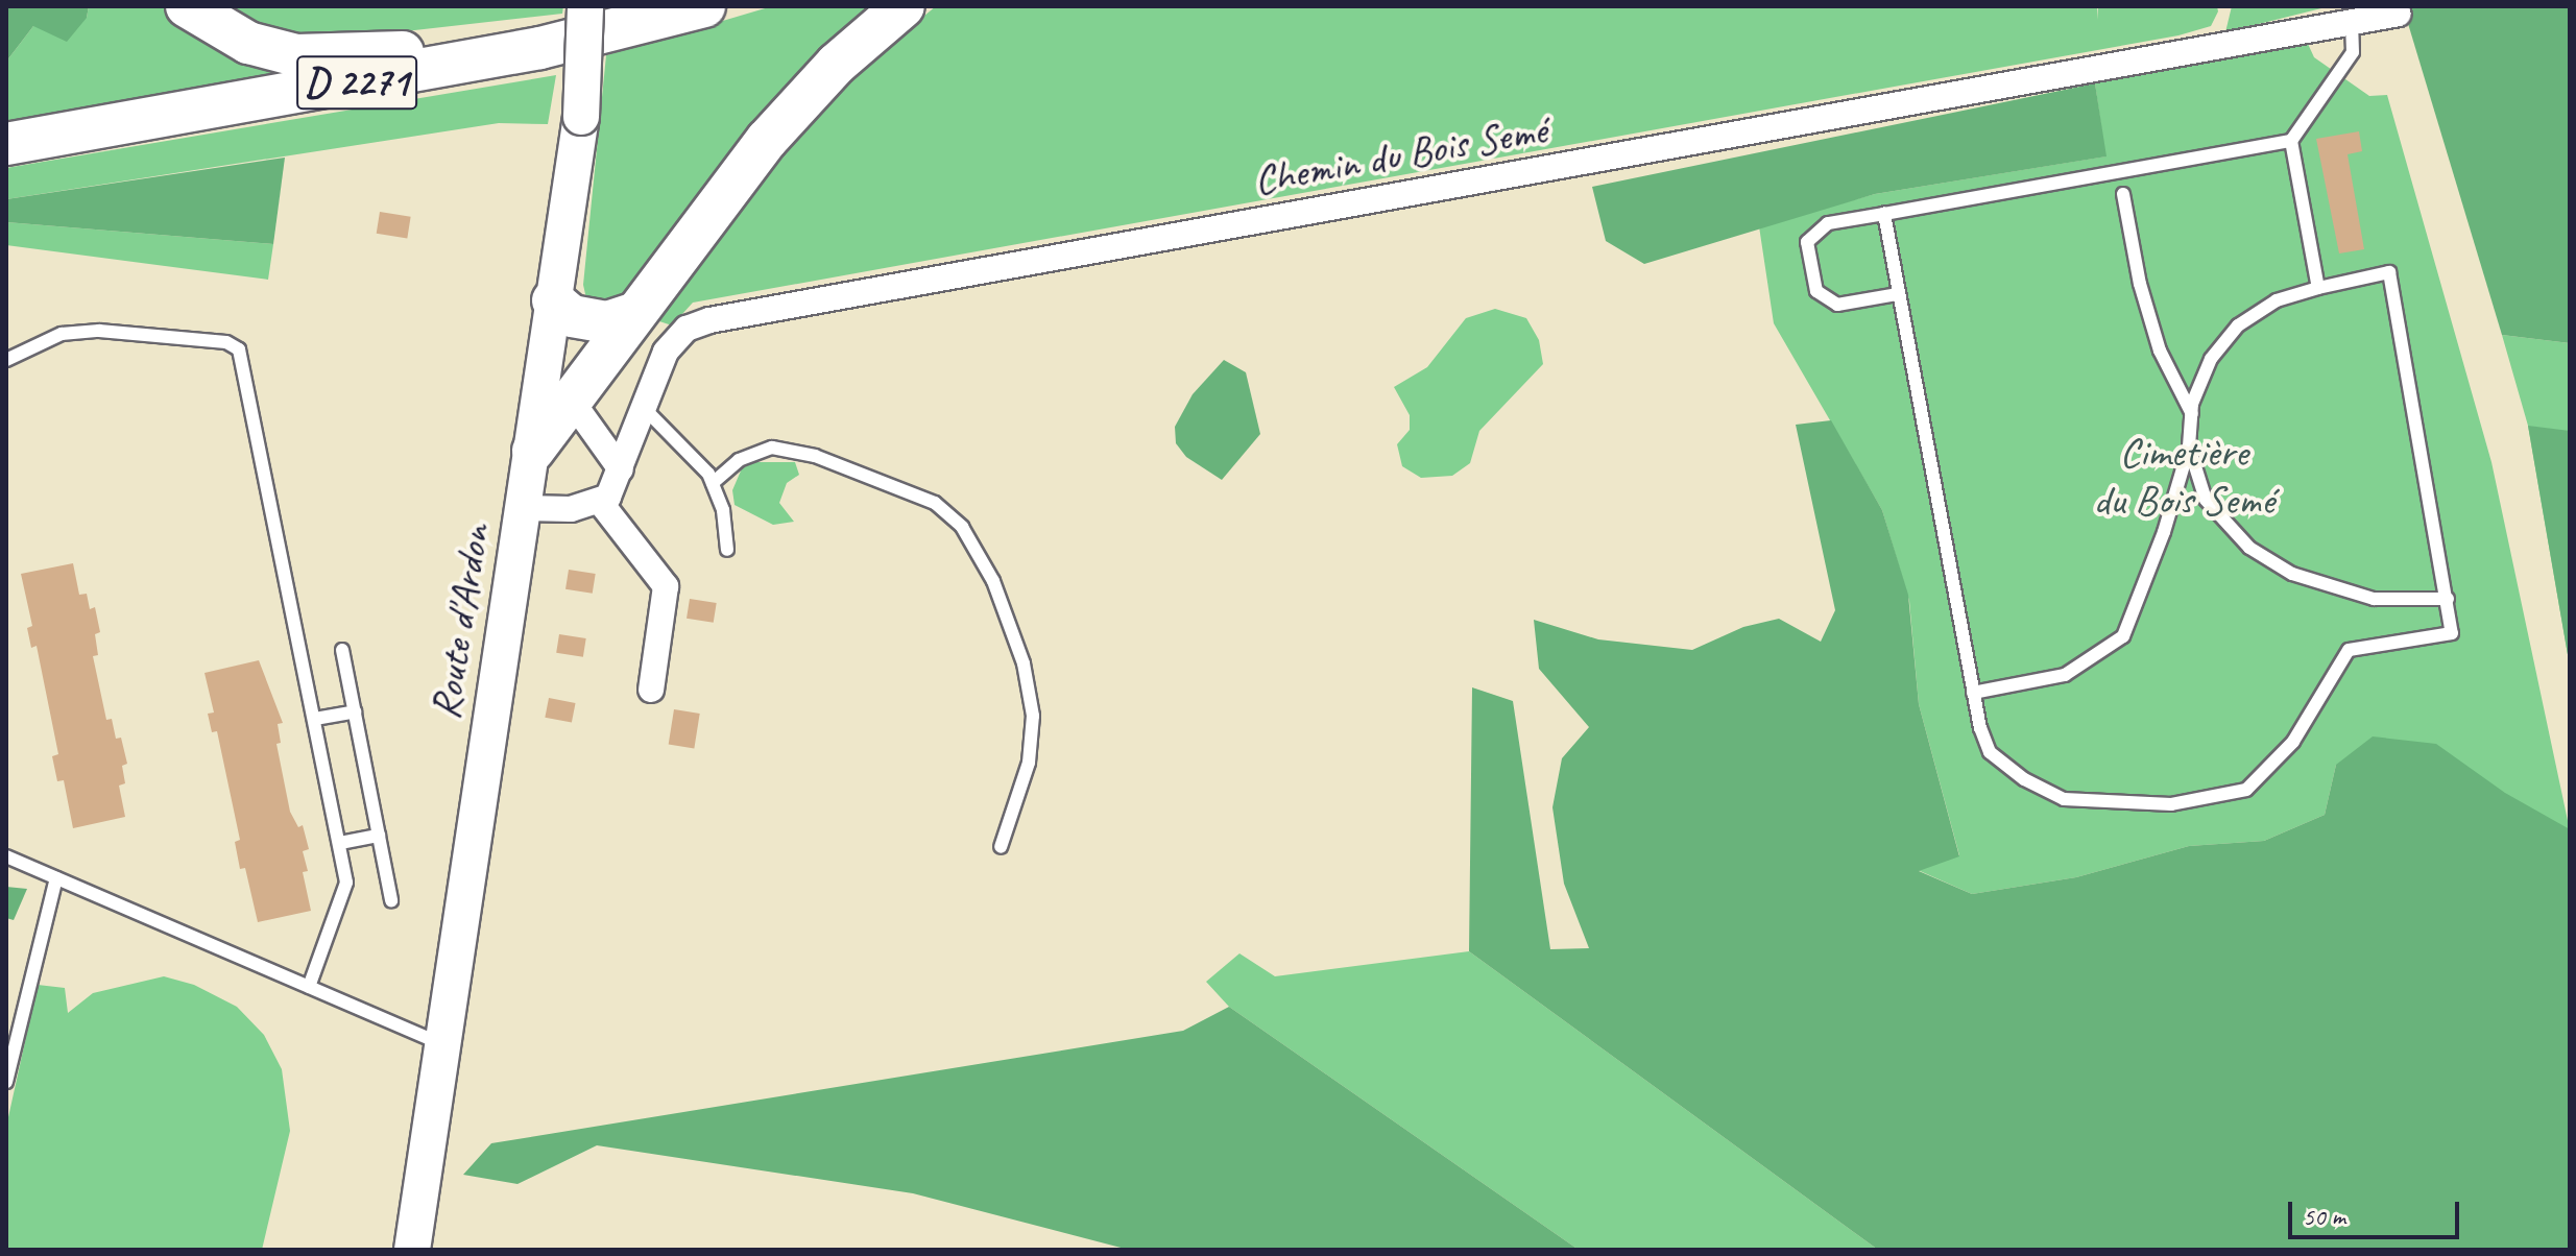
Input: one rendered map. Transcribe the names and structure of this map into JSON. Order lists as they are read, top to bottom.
{
  "streets": {
    "highway": ["D 2271"],
    "main road": ["Route d'Ardon"],
    "street": ["Chemin du Bois Semé"]
  },
  "parks": ["Cimetière du Bois Semé"],
  "scale_bar": "50 m"
}
